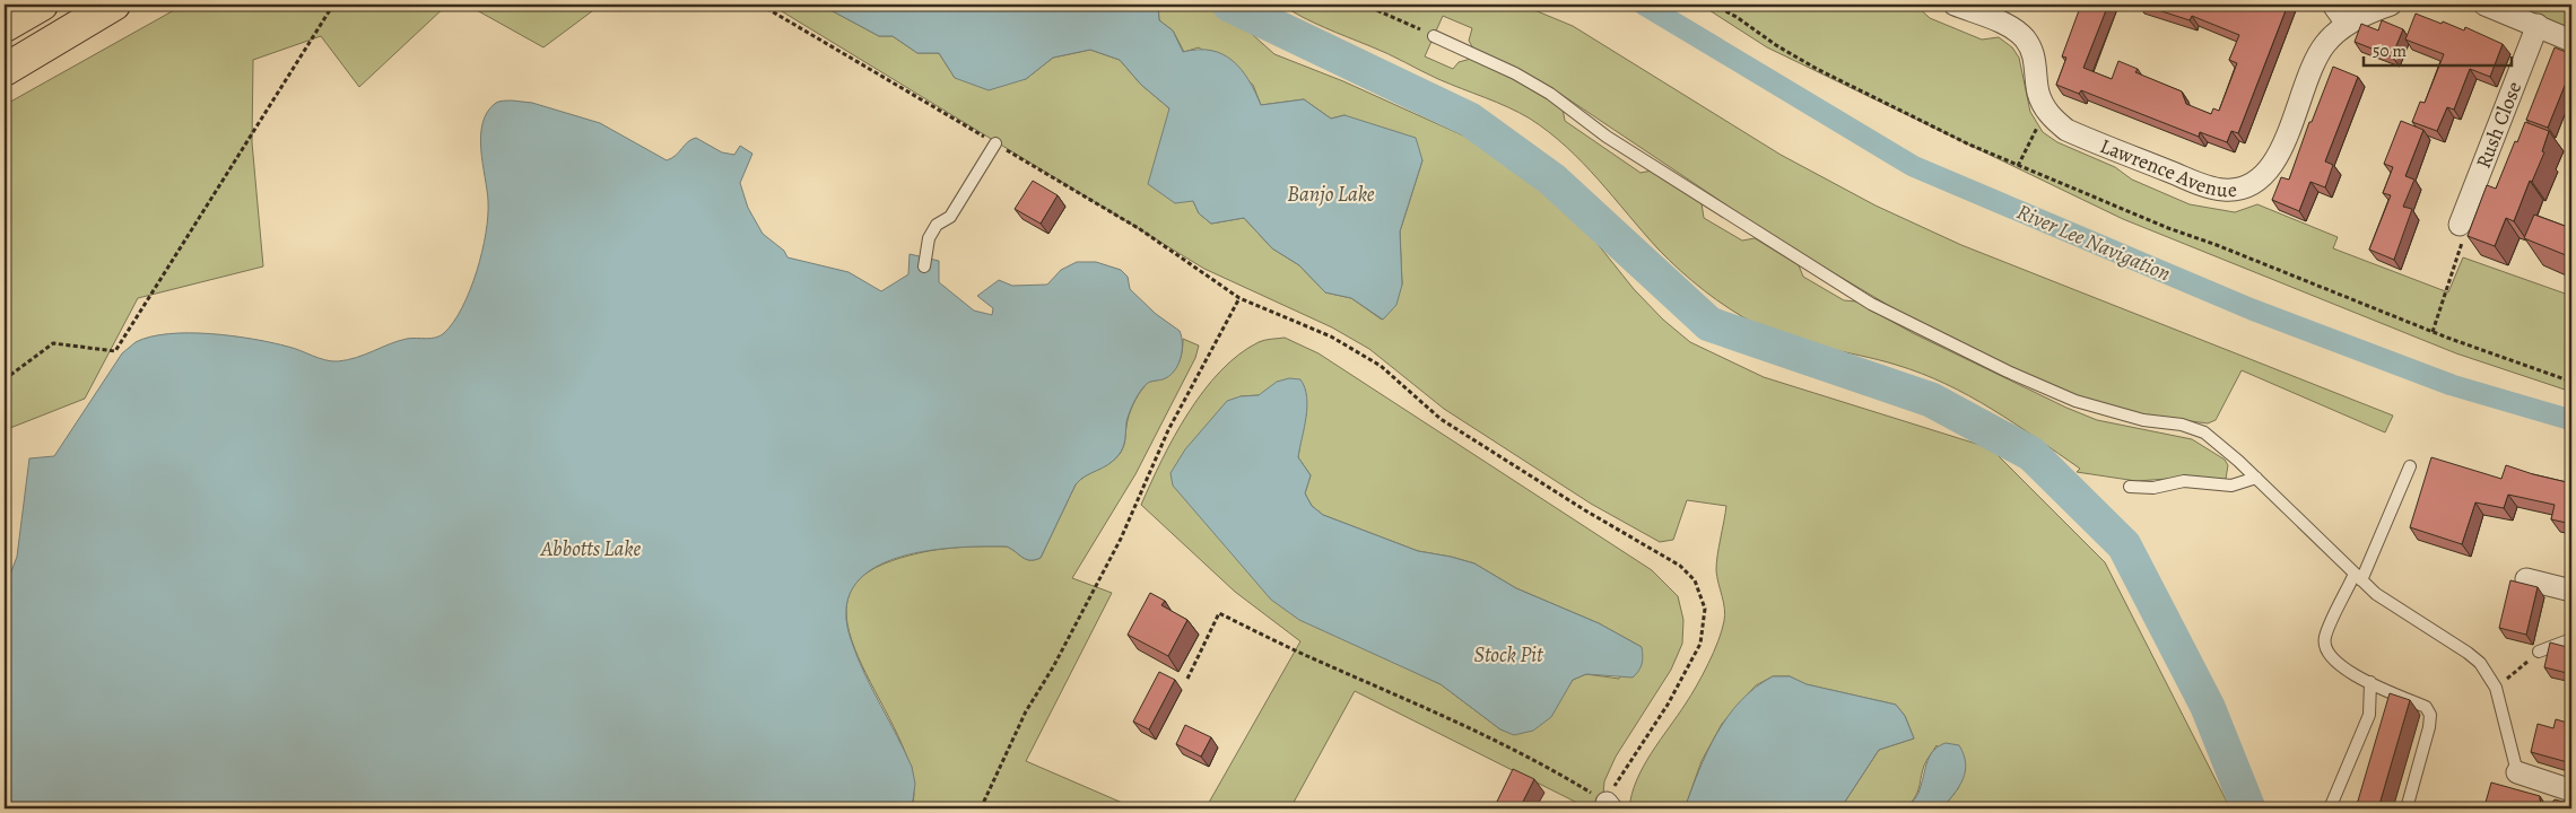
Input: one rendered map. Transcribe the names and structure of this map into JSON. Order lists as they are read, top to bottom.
{
  "streets": {
    "street": ["Rush Close", "Lawrence Avenue"]
  },
  "water": [
    "Banjo Lake",
    "River Lee Navigation",
    "Abbotts Lake",
    "Stock Pit"
  ],
  "scale_bar": "50 m"
}
